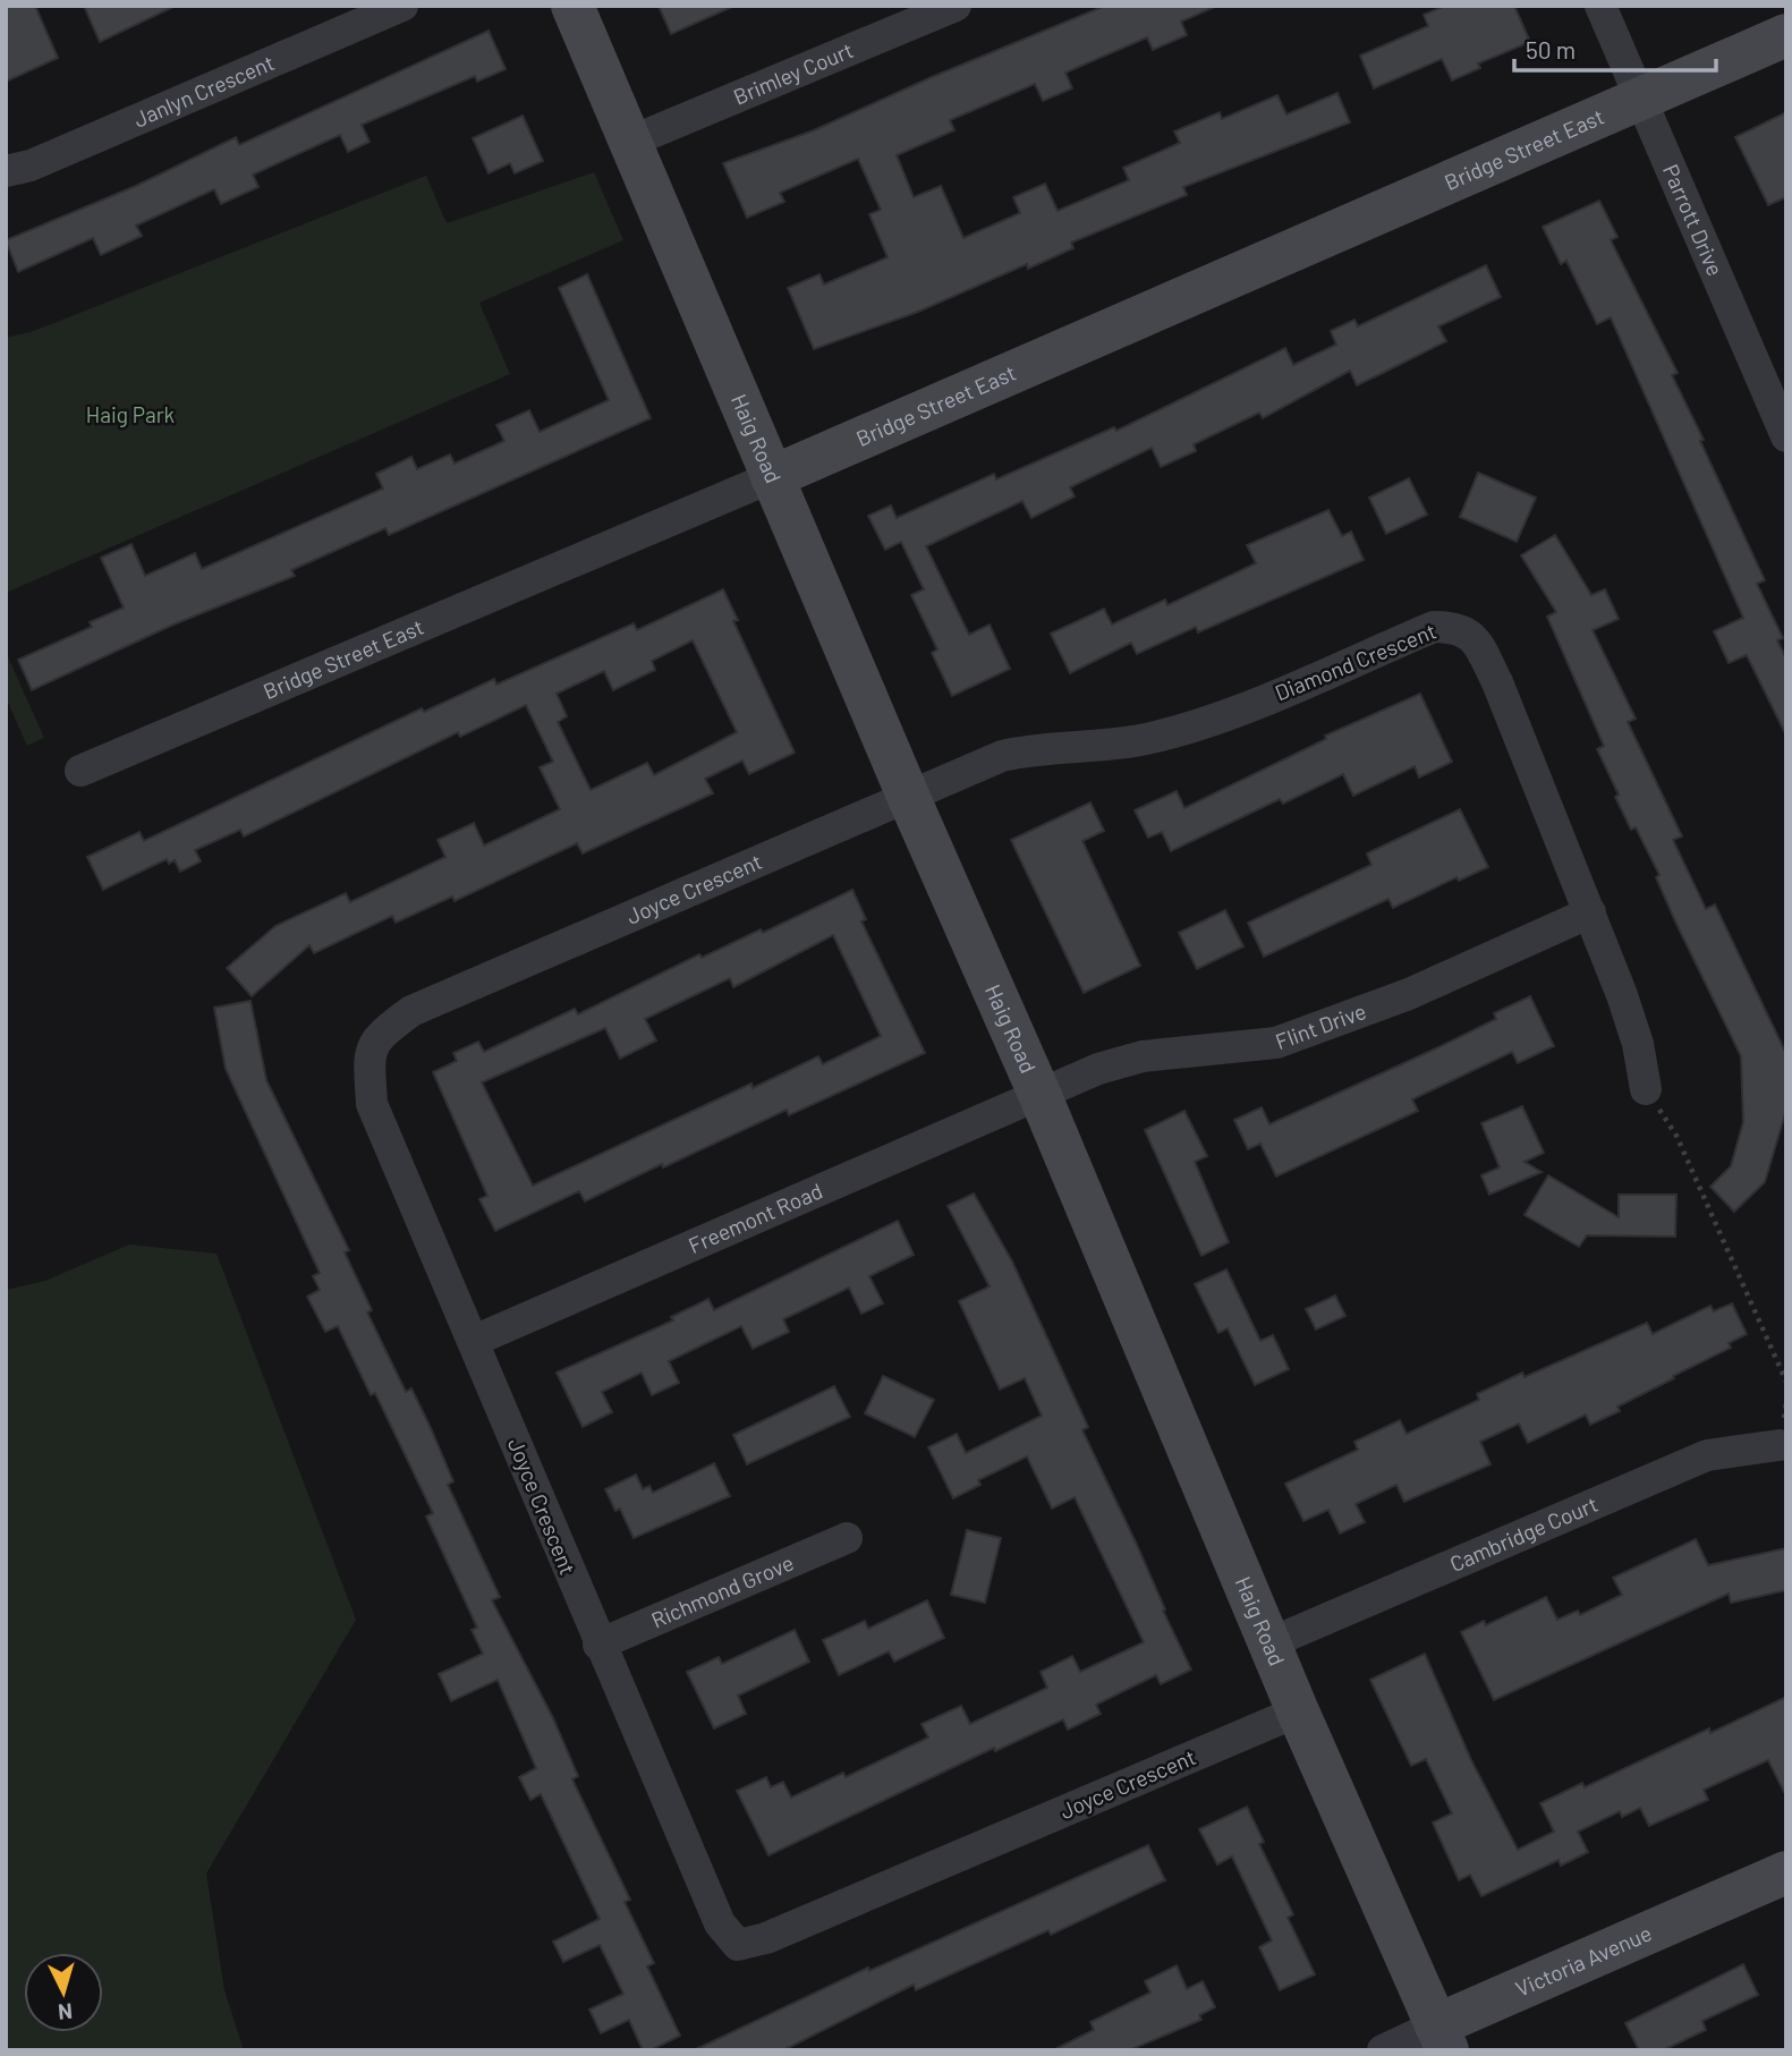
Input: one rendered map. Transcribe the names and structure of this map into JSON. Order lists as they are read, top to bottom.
{
  "streets": {
    "street": [
      "Brimley Court",
      "Janlyn Crescent",
      "Bridge Street East",
      "Parrott Drive",
      "Haig Road",
      "Diamond Crescent",
      "Joyce Crescent",
      "Flint Drive",
      "Freemont Road",
      "Cambridge Court",
      "Richmond Grove",
      "Victoria Avenue"
    ]
  },
  "crossings": [
    ["Brimley Court", "Haig Road"],
    ["Bridge Street East", "Parrott Drive"],
    ["Bridge Street East", "Haig Road"],
    ["Haig Road", "Diamond Crescent"],
    ["Haig Road", "Joyce Crescent"],
    ["Haig Road", "Flint Drive"],
    ["Haig Road", "Freemont Road"],
    ["Haig Road", "Cambridge Court"],
    ["Haig Road", "Victoria Avenue"],
    ["Diamond Crescent", "Joyce Crescent"],
    ["Diamond Crescent", "Flint Drive"],
    ["Joyce Crescent", "Freemont Road"],
    ["Joyce Crescent", "Richmond Grove"],
    ["Flint Drive", "Freemont Road"]
  ],
  "parks": ["Haig Park"],
  "scale_bar": "50 m",
  "north": "bottom"
}
